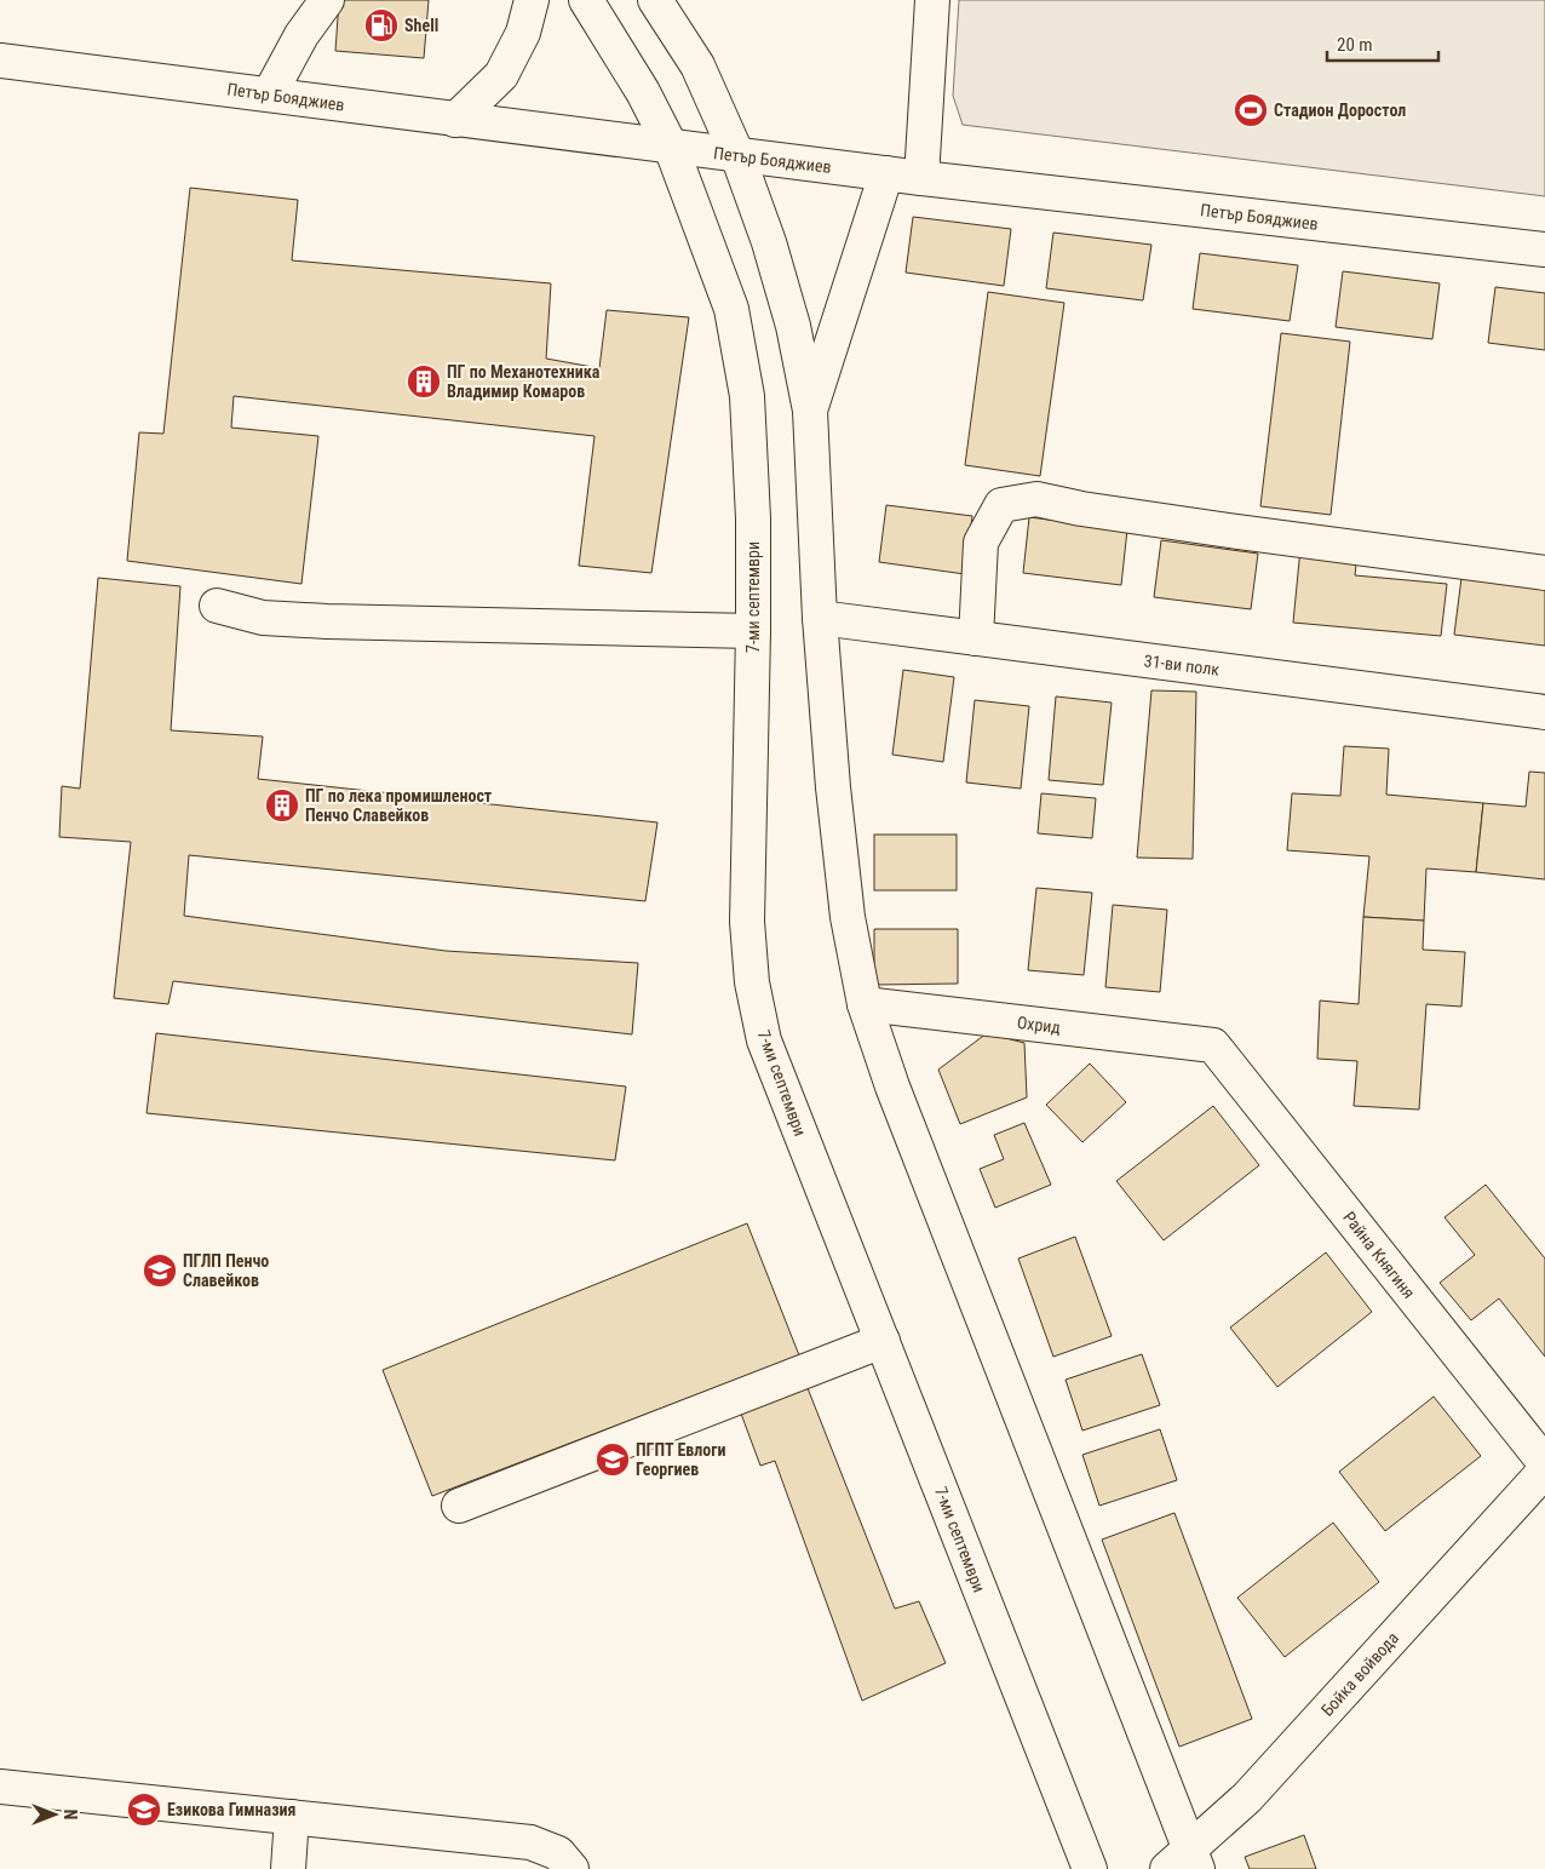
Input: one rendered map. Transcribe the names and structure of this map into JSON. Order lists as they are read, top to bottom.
{
  "streets": {
    "street": [
      "Петър Бояджиев",
      "7-ми септември",
      "31-ви полк",
      "Охрид",
      "Райна Княгиня",
      "Бойка войвода"
    ]
  },
  "crossings": [
    ["Петър Бояджиев", "7-ми септември"],
    ["Охрид", "Райна Княгиня"]
  ],
  "places": {
    "fuel station": ["Shell"],
    "sports": ["Стадион Доростол"],
    "building": ["ПГ по Механотехника Владимир Комаров", "ПГ по лека промишленост Пенчо Славейков"],
    "school or university": ["ПГЛП Пенчо Славейков", "ПГПТ Евлоги Георгиев", "Езикова Гимназия"]
  },
  "scale_bar": "20 m",
  "north": "right"
}
